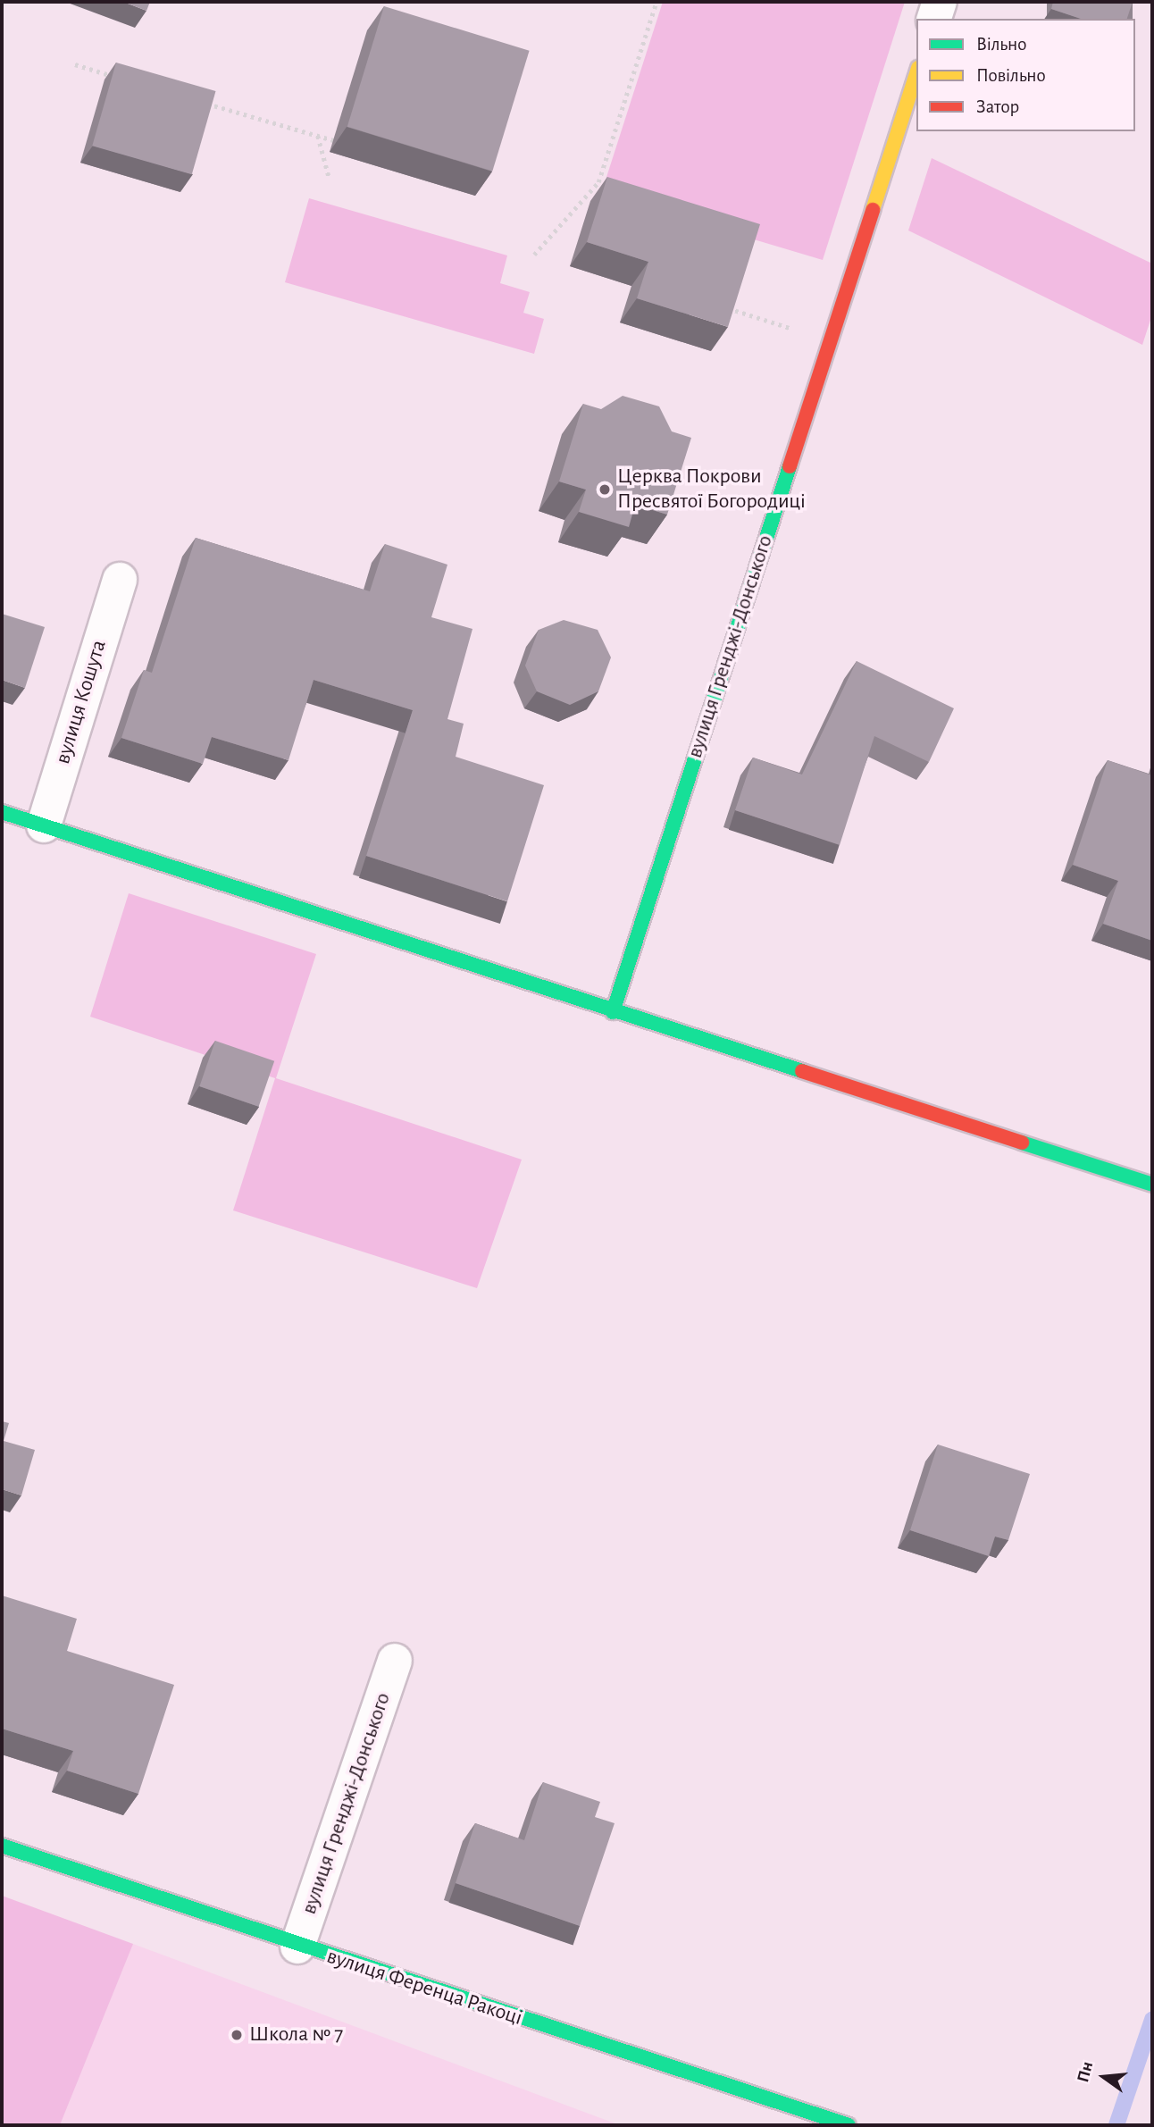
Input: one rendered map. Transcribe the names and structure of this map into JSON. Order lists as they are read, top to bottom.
{
  "streets": {
    "street": ["вулиця Гренджі-Донського", "вулиця Кошута", "вулиця Ференца Ракоці"]
  },
  "crossings": [
    ["вулиця Гренджі-Донського", "вулиця Ференца Ракоці"]
  ],
  "places": ["Церква Покрови Пресвятої Богородиці", "Школа № 7"],
  "legend": ["Вільно", "Повільно", "Затор"],
  "north": "left"
}
